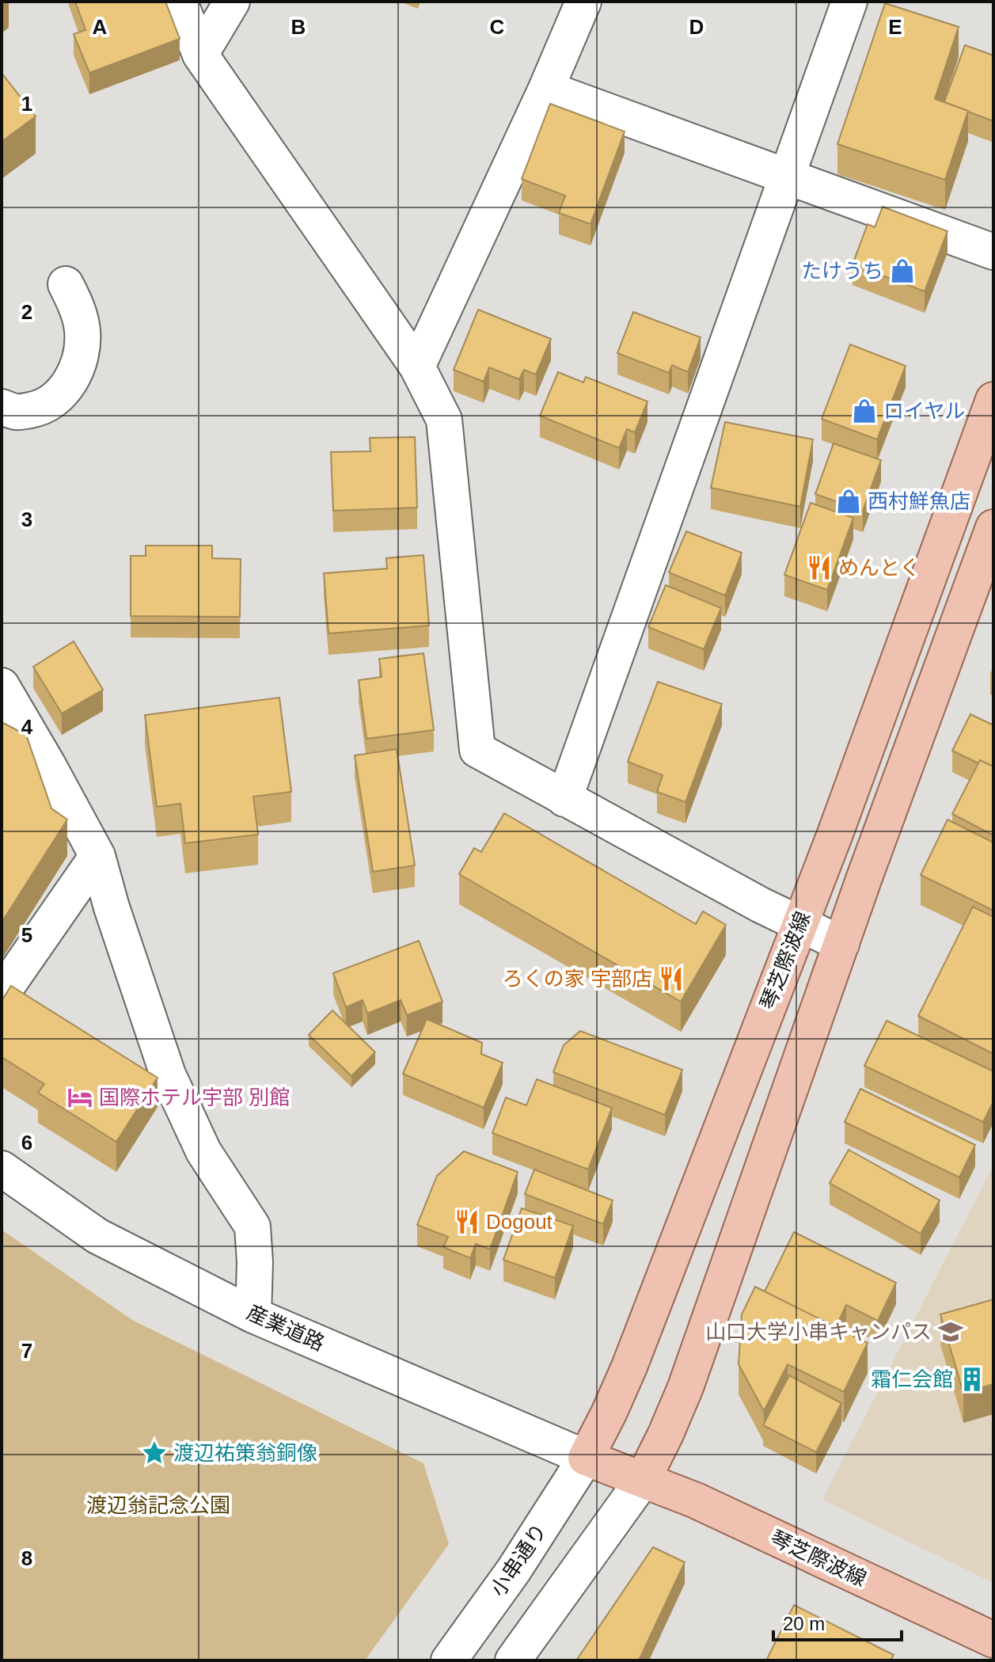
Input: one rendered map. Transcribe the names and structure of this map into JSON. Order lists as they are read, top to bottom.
{
  "streets": {
    "main road": ["琴芝際波線"],
    "street": ["産業道路", "小串通り"]
  },
  "crossings": [
    ["琴芝際波線", "産業道路"],
    ["琴芝際波線", "小串通り"],
    ["産業道路", "小串通り"]
  ],
  "parks": ["渡辺翁記念公園"],
  "places": {
    "shop": ["たけうち", "ロイヤル", "西村鮮魚店"],
    "restaurant": ["めんとく", "ろくの家 宇部店", "Dogout"],
    "hotel": ["国際ホテル宇部 別館"],
    "school or university": ["山口大学小串キャンパス"],
    "building": ["霜仁会館"],
    "place": ["渡辺祐策翁銅像"]
  },
  "scale_bar": "20 m",
  "grid": {
    "columns": [
      "A",
      "B",
      "C",
      "D",
      "E"
    ],
    "rows": [
      "1",
      "2",
      "3",
      "4",
      "5",
      "6",
      "7",
      "8"
    ]
  }
}
